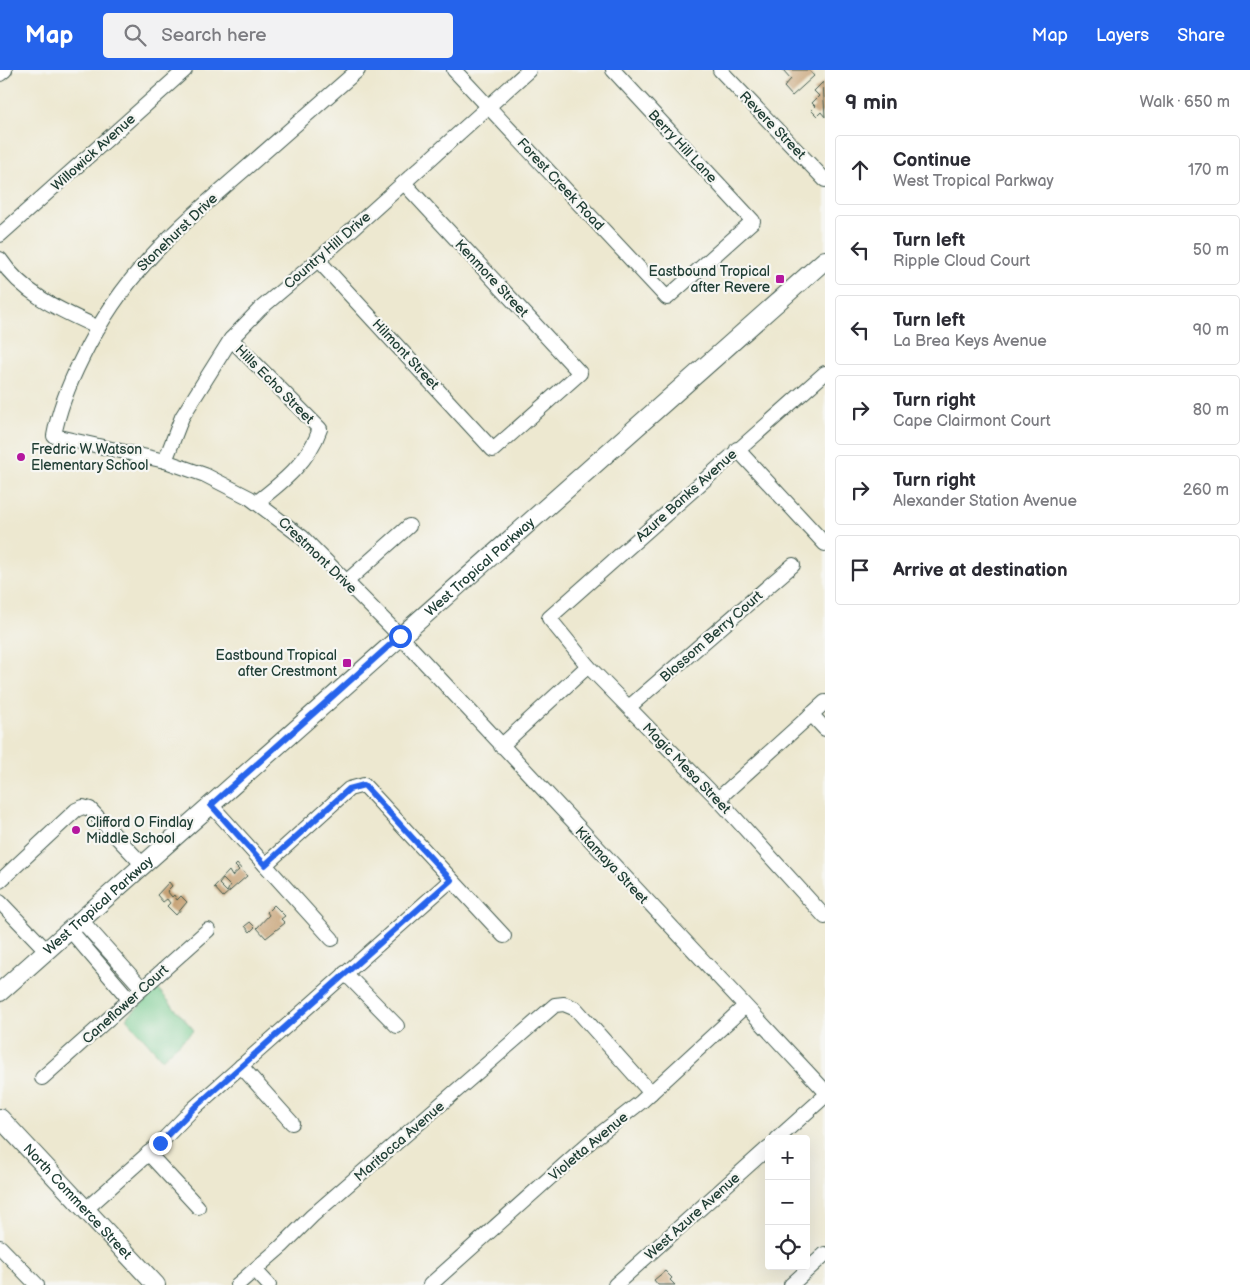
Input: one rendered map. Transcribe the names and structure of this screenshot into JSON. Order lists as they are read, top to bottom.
{
  "streets": {
    "main road": ["West Tropical Parkway", "North Commerce Street"],
    "street": [
      "Revere Street",
      "Berry Hill Lane",
      "Willowick Avenue",
      "Forest Creek Road",
      "Stonehurst Drive",
      "Country Hill Drive",
      "Kenmore Street",
      "Hilmont Street",
      "Hills Echo Street",
      "Azure Banks Avenue",
      "Crestmont Drive",
      "Blossom Berry Court",
      "Magic Mesa Street",
      "Kitamaya Street",
      "Caneflower Court",
      "Maritocca Avenue",
      "Violetta Avenue",
      "West Azure Avenue"
    ]
  },
  "crossings": [
    ["Berry Hill Lane", "Forest Creek Road"],
    ["Forest Creek Road", "Country Hill Drive"],
    ["Stonehurst Drive", "Crestmont Drive"],
    ["Country Hill Drive", "Kenmore Street"],
    ["Country Hill Drive", "Hilmont Street"],
    ["Country Hill Drive", "Hills Echo Street"],
    ["Country Hill Drive", "Crestmont Drive"],
    ["Kenmore Street", "Hilmont Street"],
    ["Hills Echo Street", "Crestmont Drive"],
    ["Azure Banks Avenue", "Magic Mesa Street"],
    ["Crestmont Drive", "West Tropical Parkway"],
    ["Crestmont Drive", "Kitamaya Street"],
    ["West Tropical Parkway", "Kitamaya Street"],
    ["Blossom Berry Court", "Magic Mesa Street"],
    ["Kitamaya Street", "Violetta Avenue"],
    ["Maritocca Avenue", "Violetta Avenue"]
  ],
  "places": {
    "transit": ["Eastbound Tropical after Revere", "Eastbound Tropical after Crestmont"],
    "other": ["Fredric W Watson Elementary School", "Clifford O Findlay Middle School"]
  },
  "page": {
    "header": "Map",
    "search": "Search here",
    "nav": ["Map", "Layers", "Share"],
    "heading": ["9 min", "Walk · 650 m"],
    "list": [
      ["Continue", "West Tropical Parkway", "170 m"],
      ["Turn left", "Ripple Cloud Court", "50 m"],
      ["Turn left", "La Brea Keys Avenue", "90 m"],
      ["Turn right", "Cape Clairmont Court", "80 m"],
      ["Turn right", "Alexander Station Avenue", "260 m"],
      "Arrive at destination"
    ],
    "map_buttons": ["+", "−"]
  }
}
